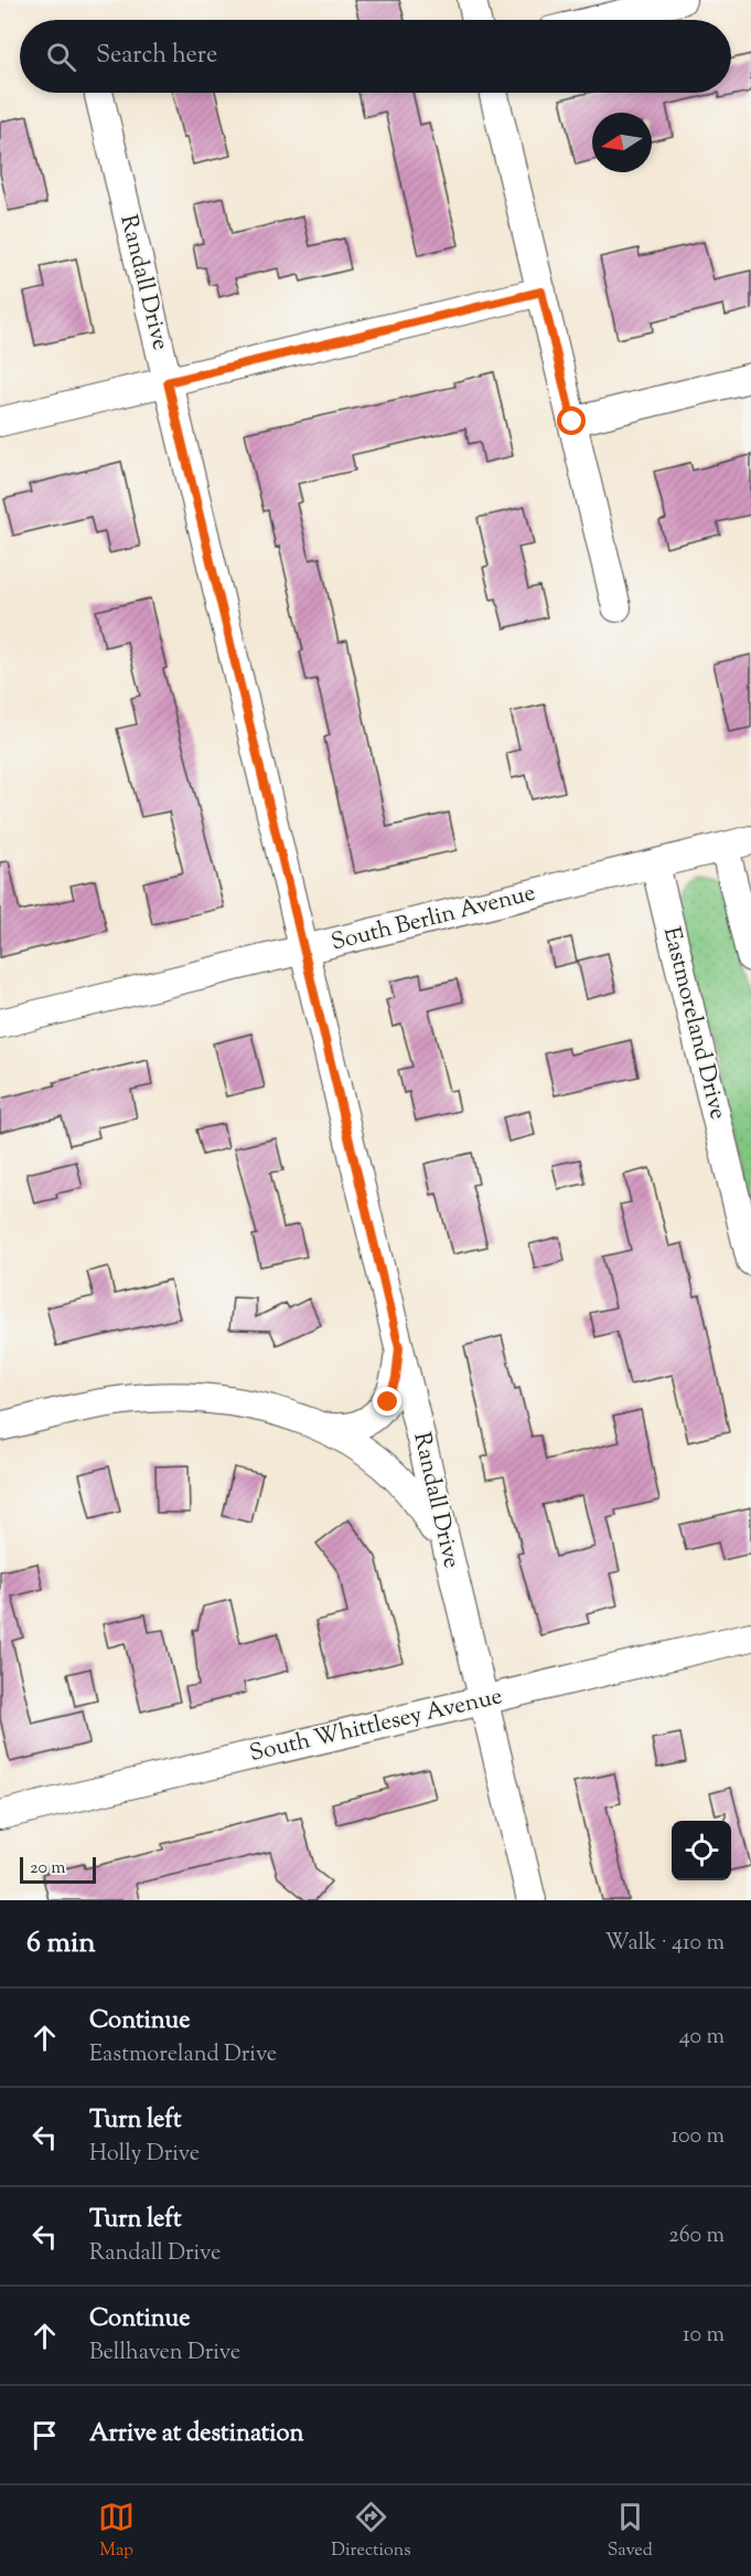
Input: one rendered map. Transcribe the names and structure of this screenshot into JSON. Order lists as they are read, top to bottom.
{
  "streets": {
    "street": [
      "Randall Drive",
      "South Berlin Avenue",
      "Eastmoreland Drive",
      "South Whittlesey Avenue"
    ]
  },
  "crossings": [
    ["Randall Drive", "South Berlin Avenue"],
    ["Randall Drive", "South Whittlesey Avenue"],
    ["South Berlin Avenue", "Eastmoreland Drive"]
  ],
  "scale_bar": "20 m",
  "north": "left",
  "page": {
    "search": "Search here",
    "scale": "20 m",
    "heading": ["6 min", "Walk · 410 m"],
    "list": [
      ["Continue", "Eastmoreland Drive", "40 m"],
      ["Turn left", "Holly Drive", "100 m"],
      ["Turn left", "Randall Drive", "260 m"],
      ["Continue", "Bellhaven Drive", "10 m"],
      "Arrive at destination"
    ],
    "nav": ["Map", "Directions", "Saved"]
  }
}
